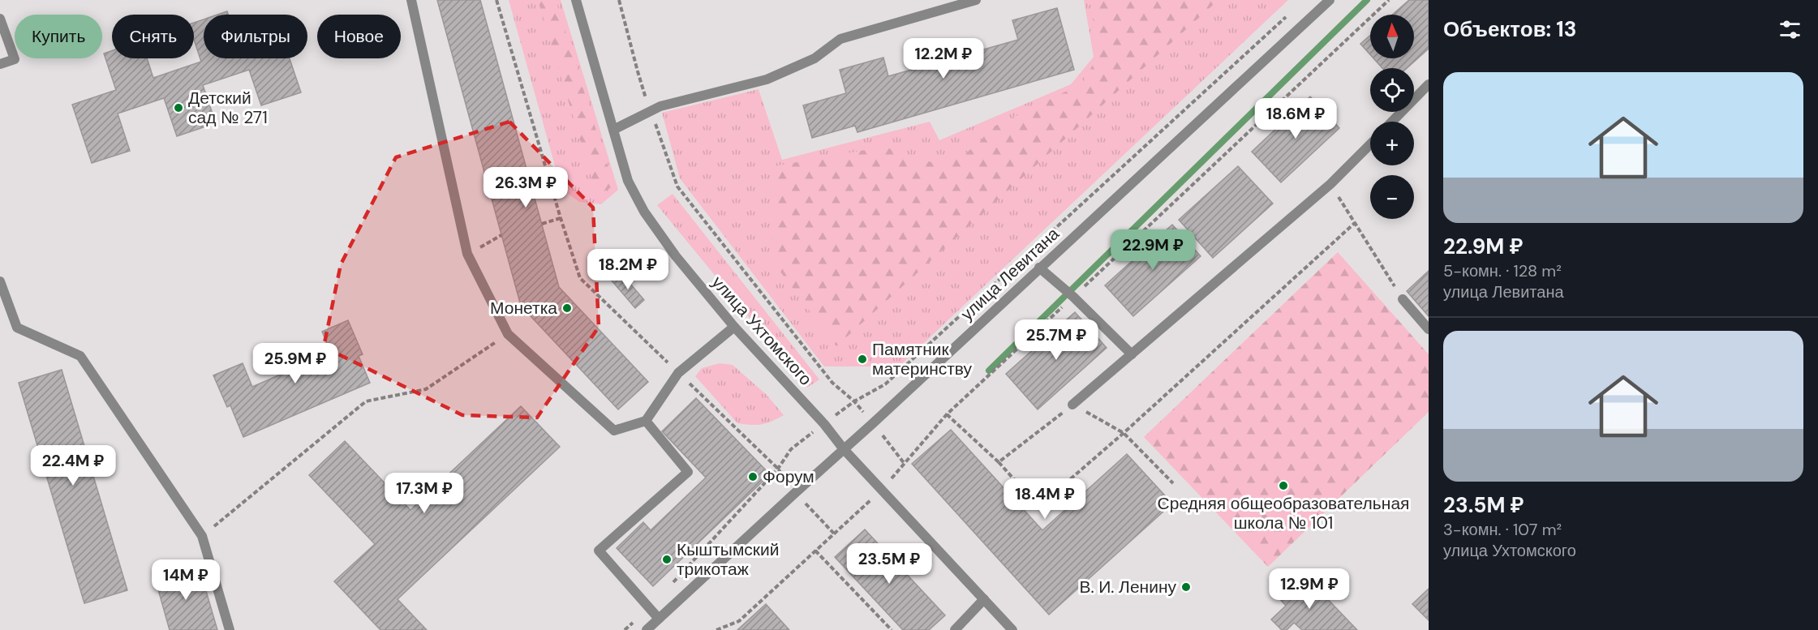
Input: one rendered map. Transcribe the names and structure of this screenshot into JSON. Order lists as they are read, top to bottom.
{
  "streets": {
    "street": ["улица Левитана", "улица Ухтомского"]
  },
  "crossings": [
    ["улица Левитана", "улица Ухтомского"]
  ],
  "places": [
    "Детский сад № 271",
    "Монетка",
    "Памятник материнству",
    "Форум",
    "Средняя общеобразовательная школа № 101",
    "Кыштымский трикотаж",
    "В. И. Ленину"
  ],
  "north": "top",
  "page": {
    "heading": "Объектов: 13",
    "map_buttons": ["+", "−"],
    "chip": [
      "Купить",
      "Снять",
      "Фильтры",
      "Новое"
    ],
    "price": [
      "12.2M ₽",
      "18.6M ₽",
      "26.3M ₽",
      "22.9M ₽",
      "18.2M ₽",
      "25.7M ₽",
      "25.9M ₽",
      "22.4M ₽",
      "17.3M ₽",
      "18.4M ₽",
      "23.5M ₽",
      "14M ₽",
      "12.9M ₽"
    ],
    "list": [
      {
        "name": "22.9M ₽",
        "note": "5-комн. · 128 m² · улица Левитана"
      },
      {
        "name": "23.5M ₽",
        "note": "3-комн. · 107 m² · улица Ухтомского"
      }
    ]
  }
}
